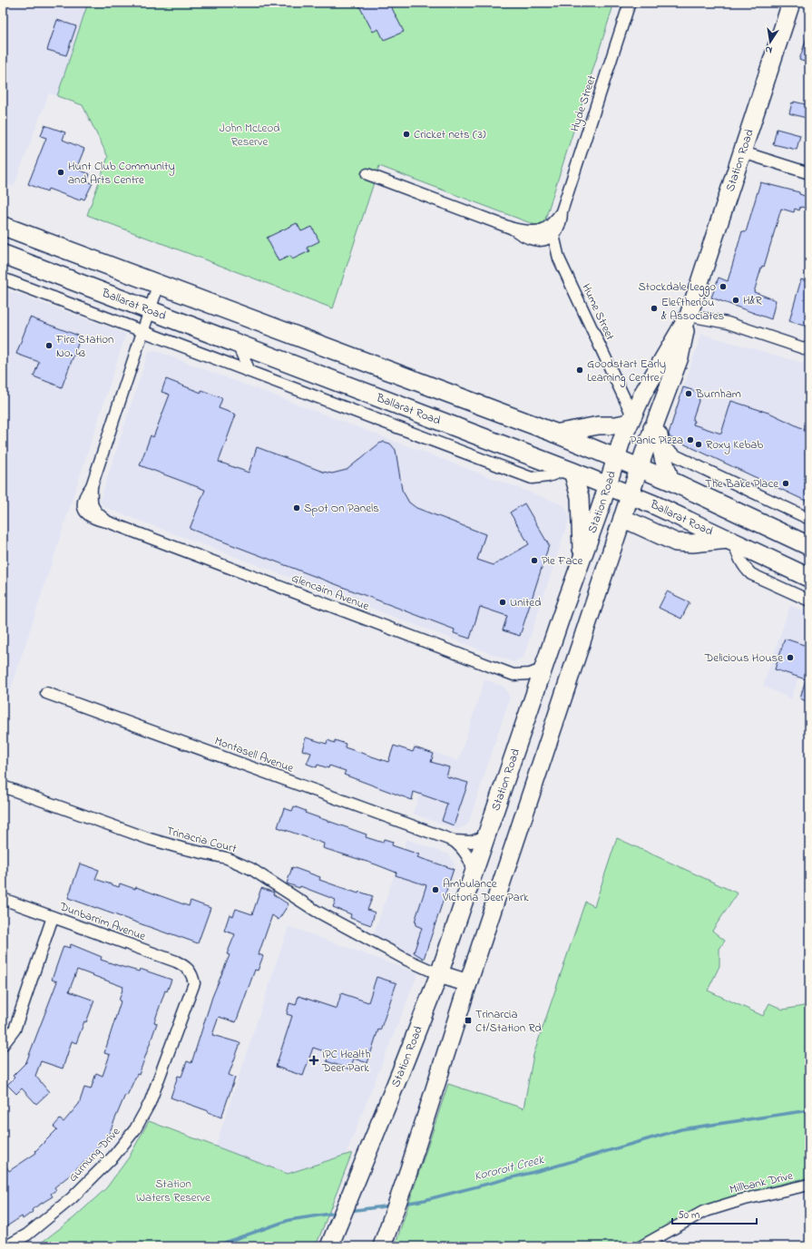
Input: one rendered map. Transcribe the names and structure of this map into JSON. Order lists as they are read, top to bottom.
{
  "streets": {
    "highway": ["Ballarat Road"],
    "main road": ["Station Road"],
    "street": [
      "Hyde Street",
      "Hume Street",
      "Glencairn Avenue",
      "Montasell Avenue",
      "Trinacria Court",
      "Dunbarrim Avenue",
      "Gurnung Drive",
      "Millbank Drive"
    ]
  },
  "crossings": [
    ["Hyde Street", "Hume Street"],
    ["Station Road", "Ballarat Road"],
    ["Station Road", "Hume Street"],
    ["Station Road", "Glencairn Avenue"],
    ["Station Road", "Montasell Avenue"],
    ["Station Road", "Trinacria Court"],
    ["Ballarat Road", "Glencairn Avenue"],
    ["Dunbarrim Avenue", "Gurnung Drive"]
  ],
  "water": ["Kororoit Creek"],
  "parks": ["John McLeod Reserve", "Station Waters Reserve"],
  "places": {
    "other": [
      "Cricket nets (3)",
      "Hunt Club Community and Arts Centre",
      "Stockdale Leggo",
      "H&R",
      "Eleftheriou & Associates",
      "Fire Station No. 43",
      "Goodstart Early Learning Centre",
      "Burnham",
      "Panic Pizza",
      "Roxy Kebab",
      "The Bake Place",
      "Spot On Panels",
      "Pie Face",
      "United",
      "Delicious House",
      "Ambulance Victoria Deer Park"
    ],
    "transit": ["Trinarcia Ct/Station Rd"],
    "health": ["IPC Health Deer Park"]
  },
  "scale_bar": "50 m",
  "north": "bottom"
}
